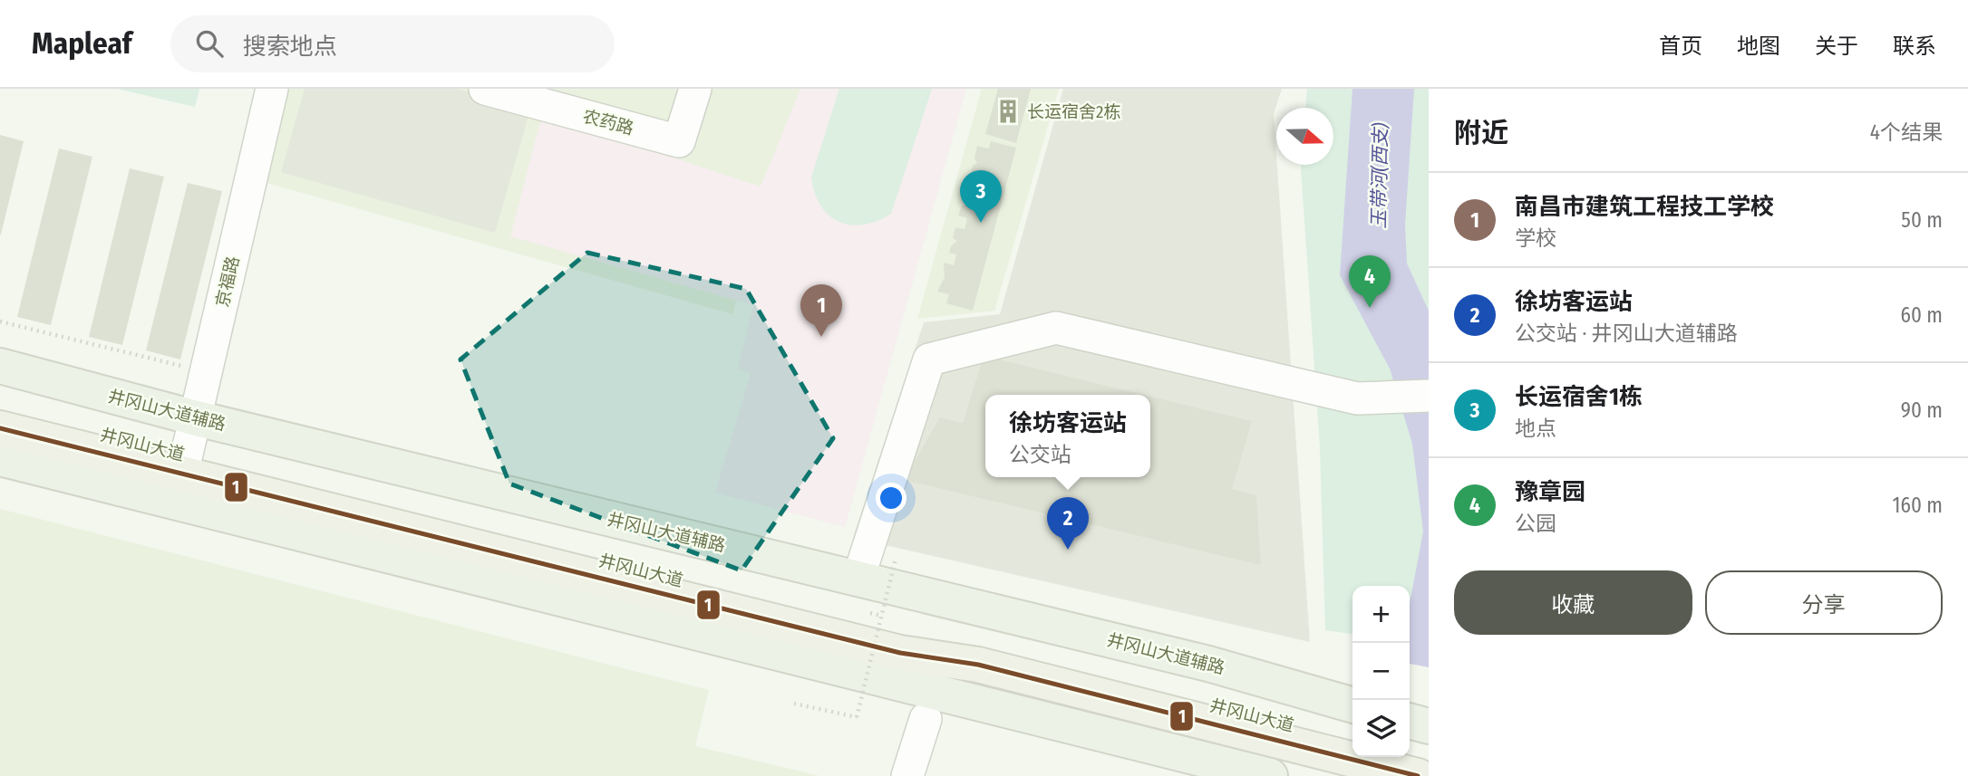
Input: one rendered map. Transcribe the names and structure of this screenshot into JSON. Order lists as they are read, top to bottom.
{
  "streets": {
    "highway": ["井冈山大道"],
    "main road": ["井冈山大道辅路"],
    "street": ["农药路", "京福路"]
  },
  "crossings": [
    ["京福路", "井冈山大道辅路"],
    ["京福路", "井冈山大道"]
  ],
  "water": ["玉带河(西支)"],
  "places": {
    "building": ["长运宿舍2栋"]
  },
  "lines": ["transit line 1"],
  "north": "right",
  "page": {
    "header": "Mapleaf",
    "search": "搜索地点",
    "nav": [
      "首页",
      "地图",
      "关于",
      "联系"
    ],
    "heading": ["附近", "4个结果"],
    "pins": [
      "3",
      "4",
      "1",
      "2"
    ],
    "list": [
      {
        "mark": "1",
        "name": "南昌市建筑工程技工学校",
        "note": "学校",
        "value": "50 m"
      },
      {
        "mark": "2",
        "name": "徐坊客运站",
        "note": "公交站 · 井冈山大道辅路",
        "value": "60 m"
      },
      {
        "mark": "3",
        "name": "长运宿舍1栋",
        "note": "地点",
        "value": "90 m"
      },
      {
        "mark": "4",
        "name": "豫章园",
        "note": "公园",
        "value": "160 m"
      }
    ],
    "popup": ["徐坊客运站", "公交站"],
    "buttons": ["收藏", "分享"],
    "map_buttons": ["+", "−"]
  }
}
